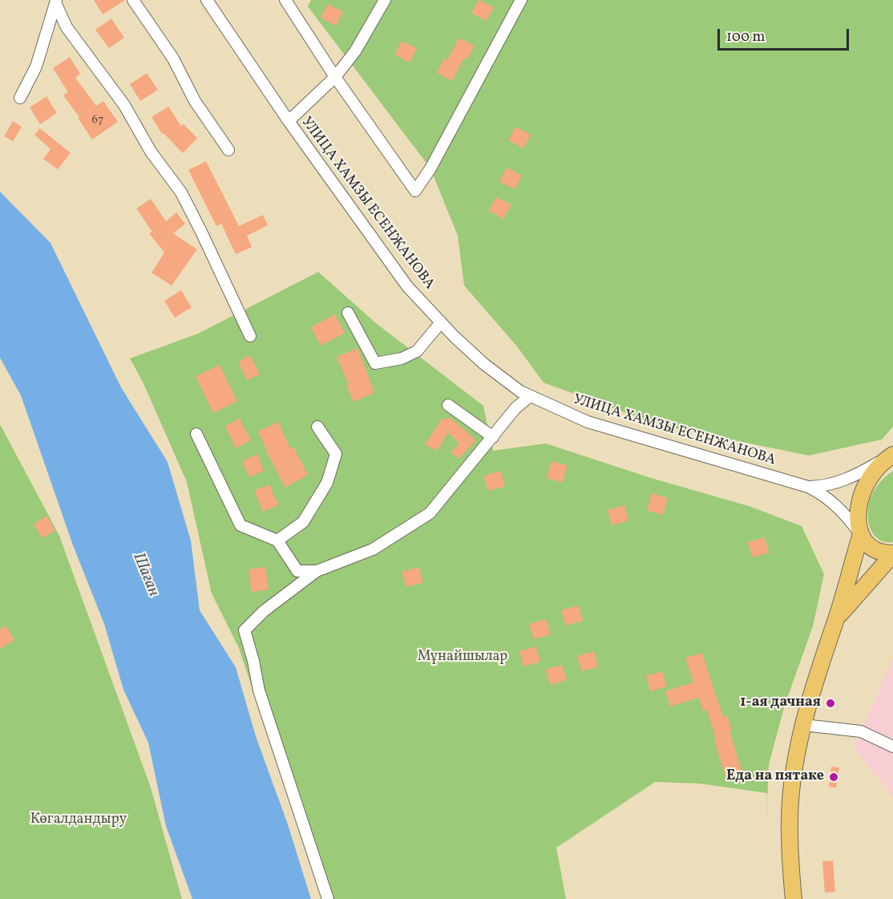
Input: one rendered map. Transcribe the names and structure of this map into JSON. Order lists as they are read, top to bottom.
{
  "streets": {
    "street": ["УЛИЦА ХАМЗЫ ЕСЕНЖАНОВА"]
  },
  "water": ["Шаған"],
  "parks": ["Мұнайшылар", "Көгалдандыру"],
  "places": ["1-ая дачная", "Еда на пятаке"],
  "house_numbers": ["67"],
  "scale_bar": "100 m"
}
